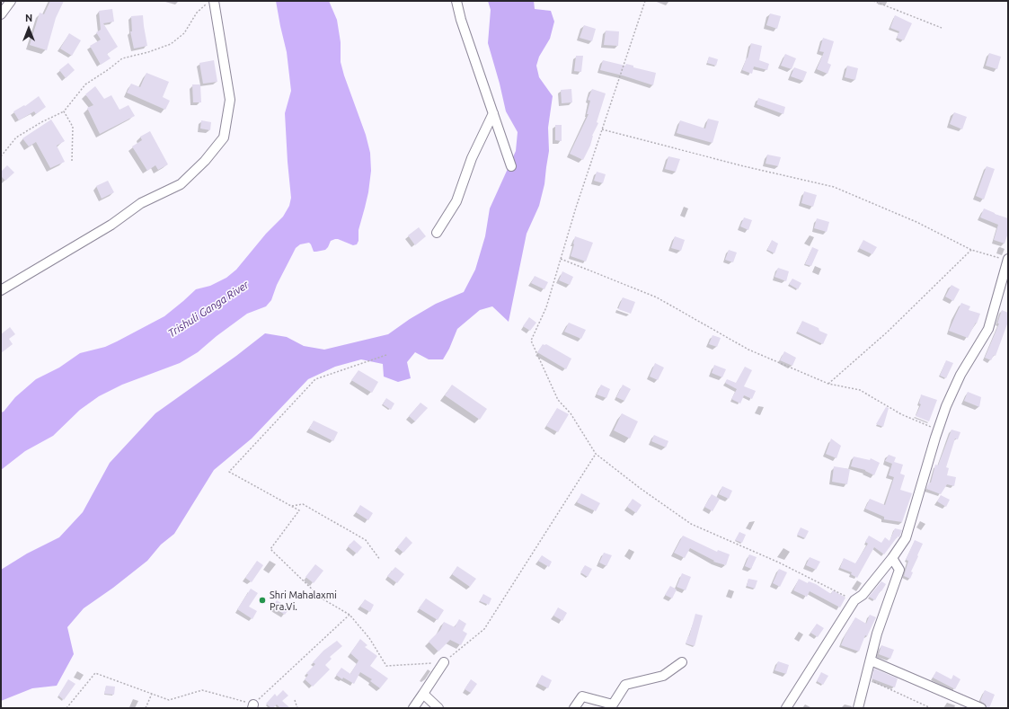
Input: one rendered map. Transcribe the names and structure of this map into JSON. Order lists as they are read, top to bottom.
{
  "water": ["Trishuli Ganga River"],
  "places": ["Shri Mahalaxmi Pra.Vi."],
  "north": "top"
}
